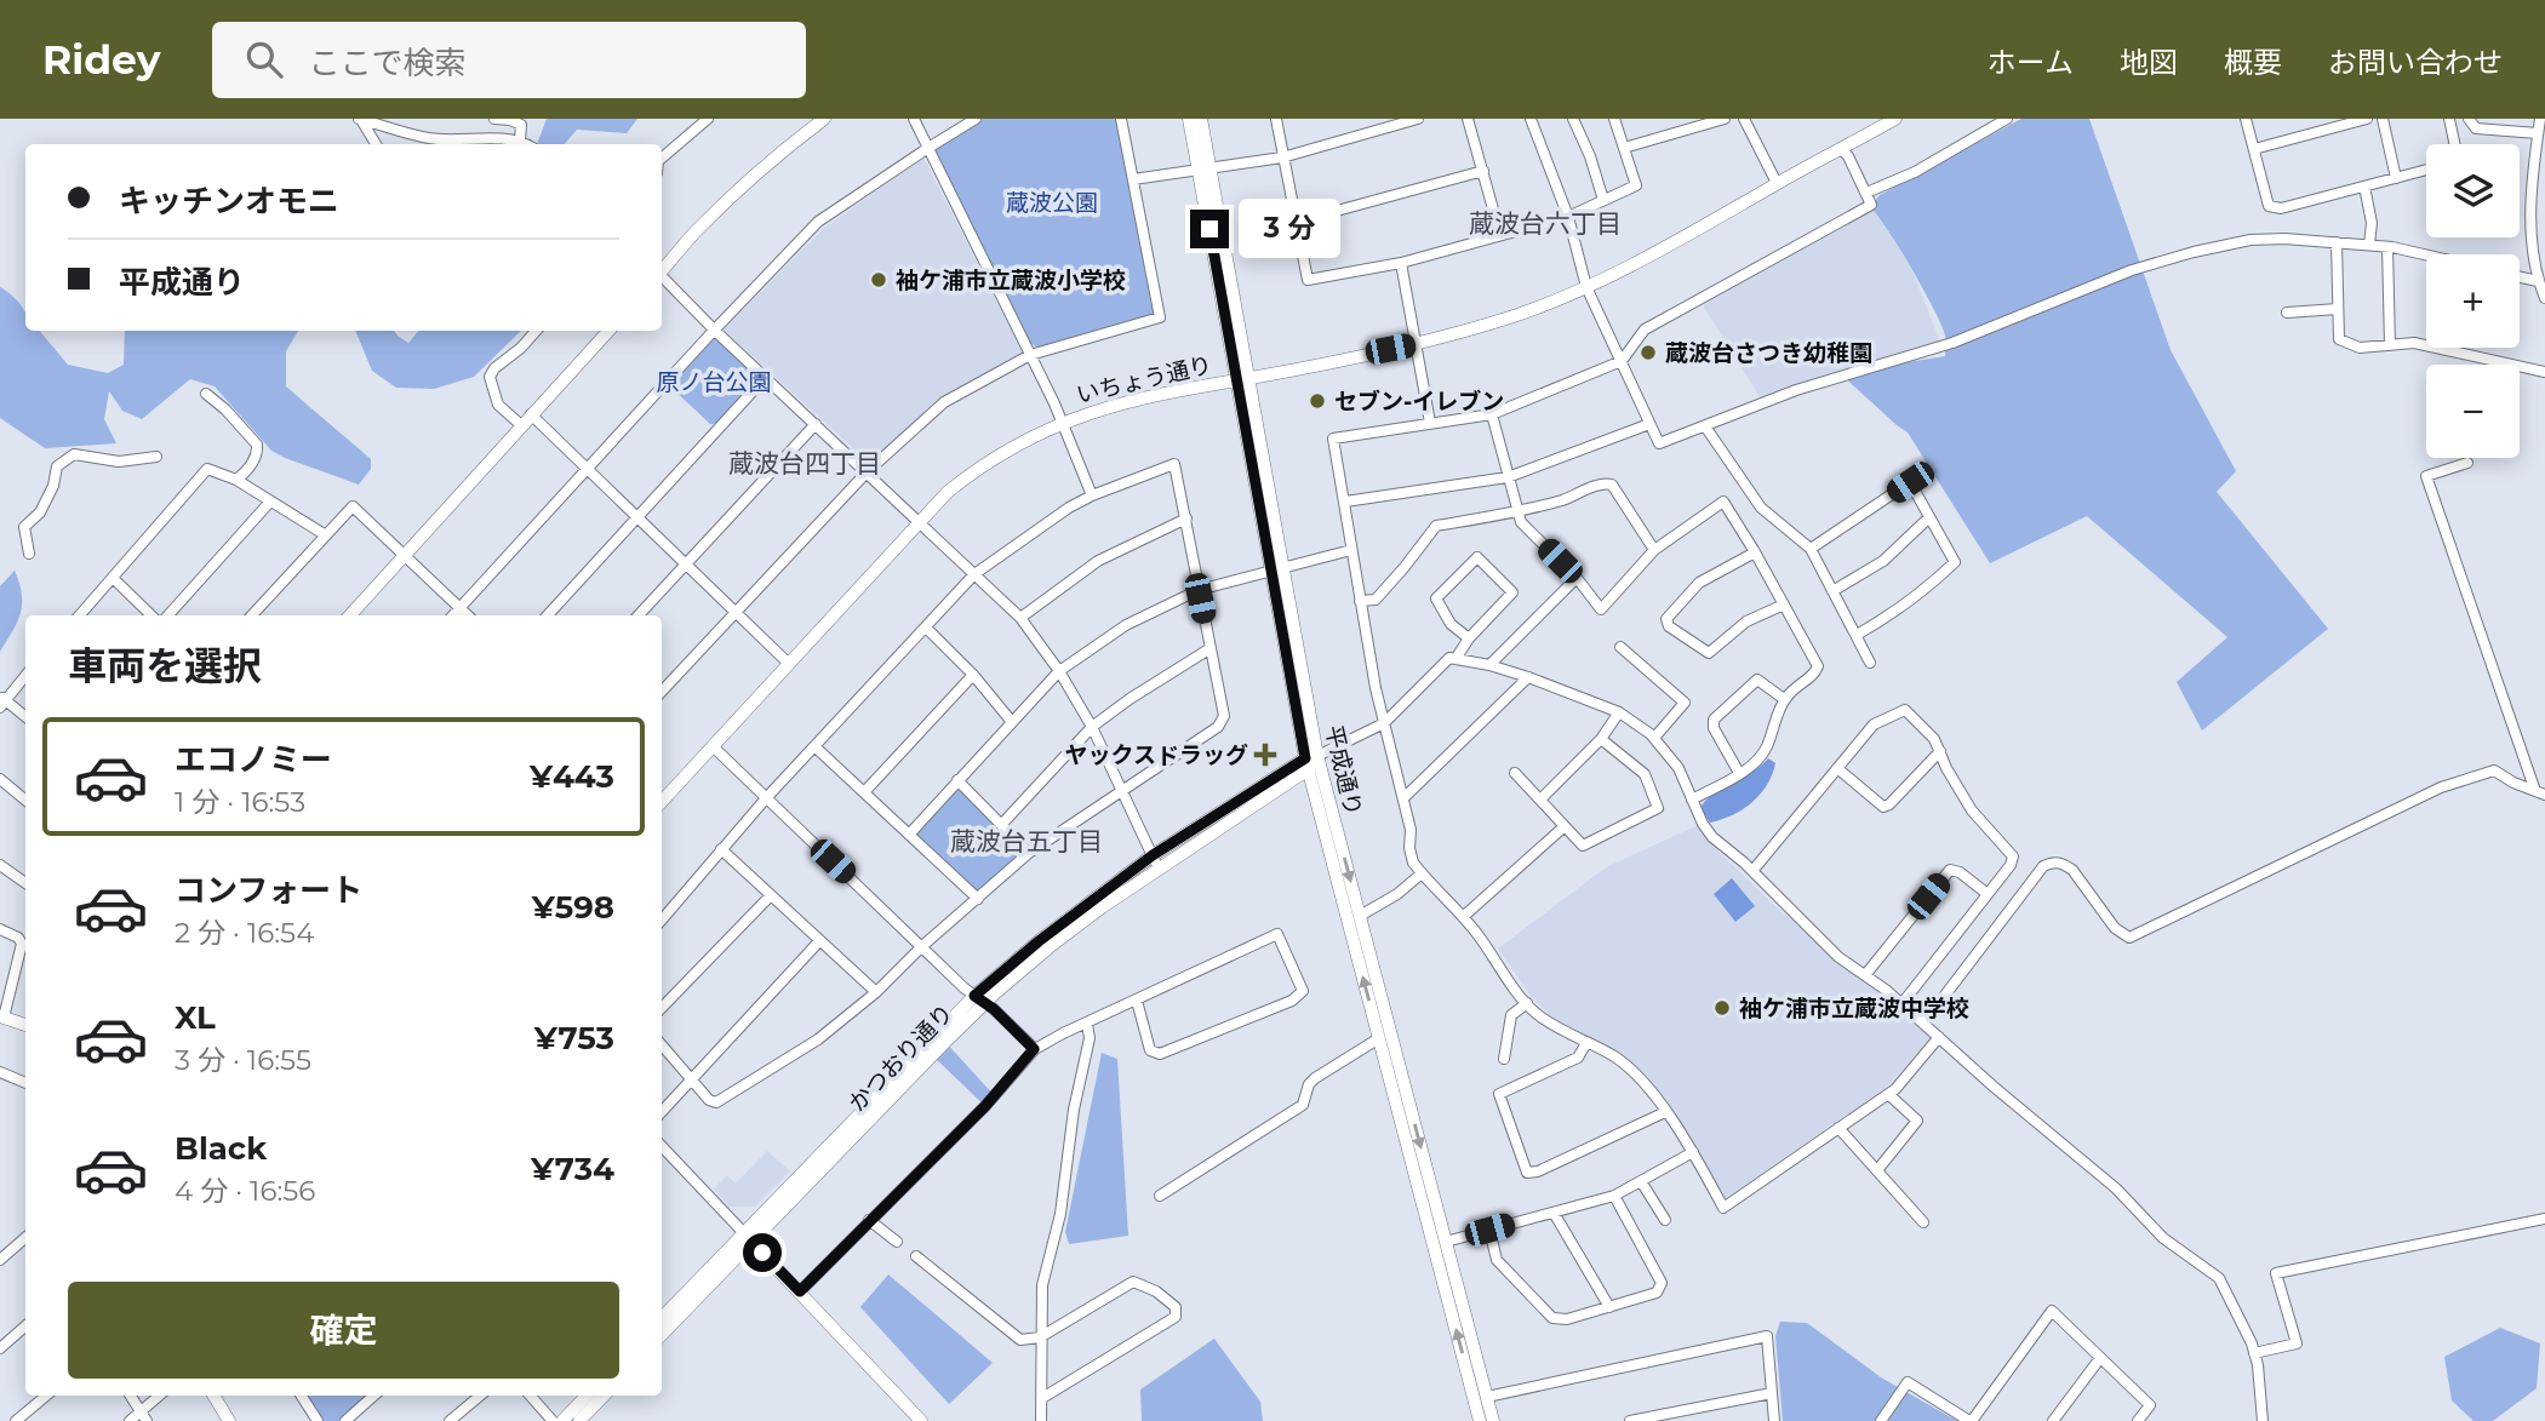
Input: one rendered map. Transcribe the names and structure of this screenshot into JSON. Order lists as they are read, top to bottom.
{
  "streets": {
    "street": ["いちょう通り", "平成通り", "かつおり通り"]
  },
  "crossings": [
    ["いちょう通り", "平成通り"],
    ["平成通り", "かつおり通り"]
  ],
  "districts": ["蔵波台六丁目", "蔵波台四丁目", "蔵波台五丁目"],
  "parks": ["蔵波公園", "原ノ台公園"],
  "places": {
    "other": [
      "袖ケ浦市立蔵波小学校",
      "蔵波台さつき幼稚園",
      "セブン-イレブン",
      "袖ケ浦市立蔵波中学校"
    ],
    "health": ["ヤックスドラッグ"]
  },
  "page": {
    "header": "Ridey",
    "search": "ここで検索",
    "nav": [
      "ホーム",
      "地図",
      "概要",
      "お問い合わせ"
    ],
    "map_buttons": ["+", "−"],
    "banner": ["キッチンオモニ", "平成通り"],
    "bubble": "3 分",
    "heading": "車両を選択",
    "list": [
      {
        "name": "エコノミー",
        "note": "1 分 · 16:53",
        "value": "¥443"
      },
      {
        "name": "コンフォート",
        "note": "2 分 · 16:54",
        "value": "¥598"
      },
      {
        "name": "XL",
        "note": "3 分 · 16:55",
        "value": "¥753"
      },
      {
        "name": "Black",
        "note": "4 分 · 16:56",
        "value": "¥734"
      }
    ],
    "buttons": "確定"
  }
}
